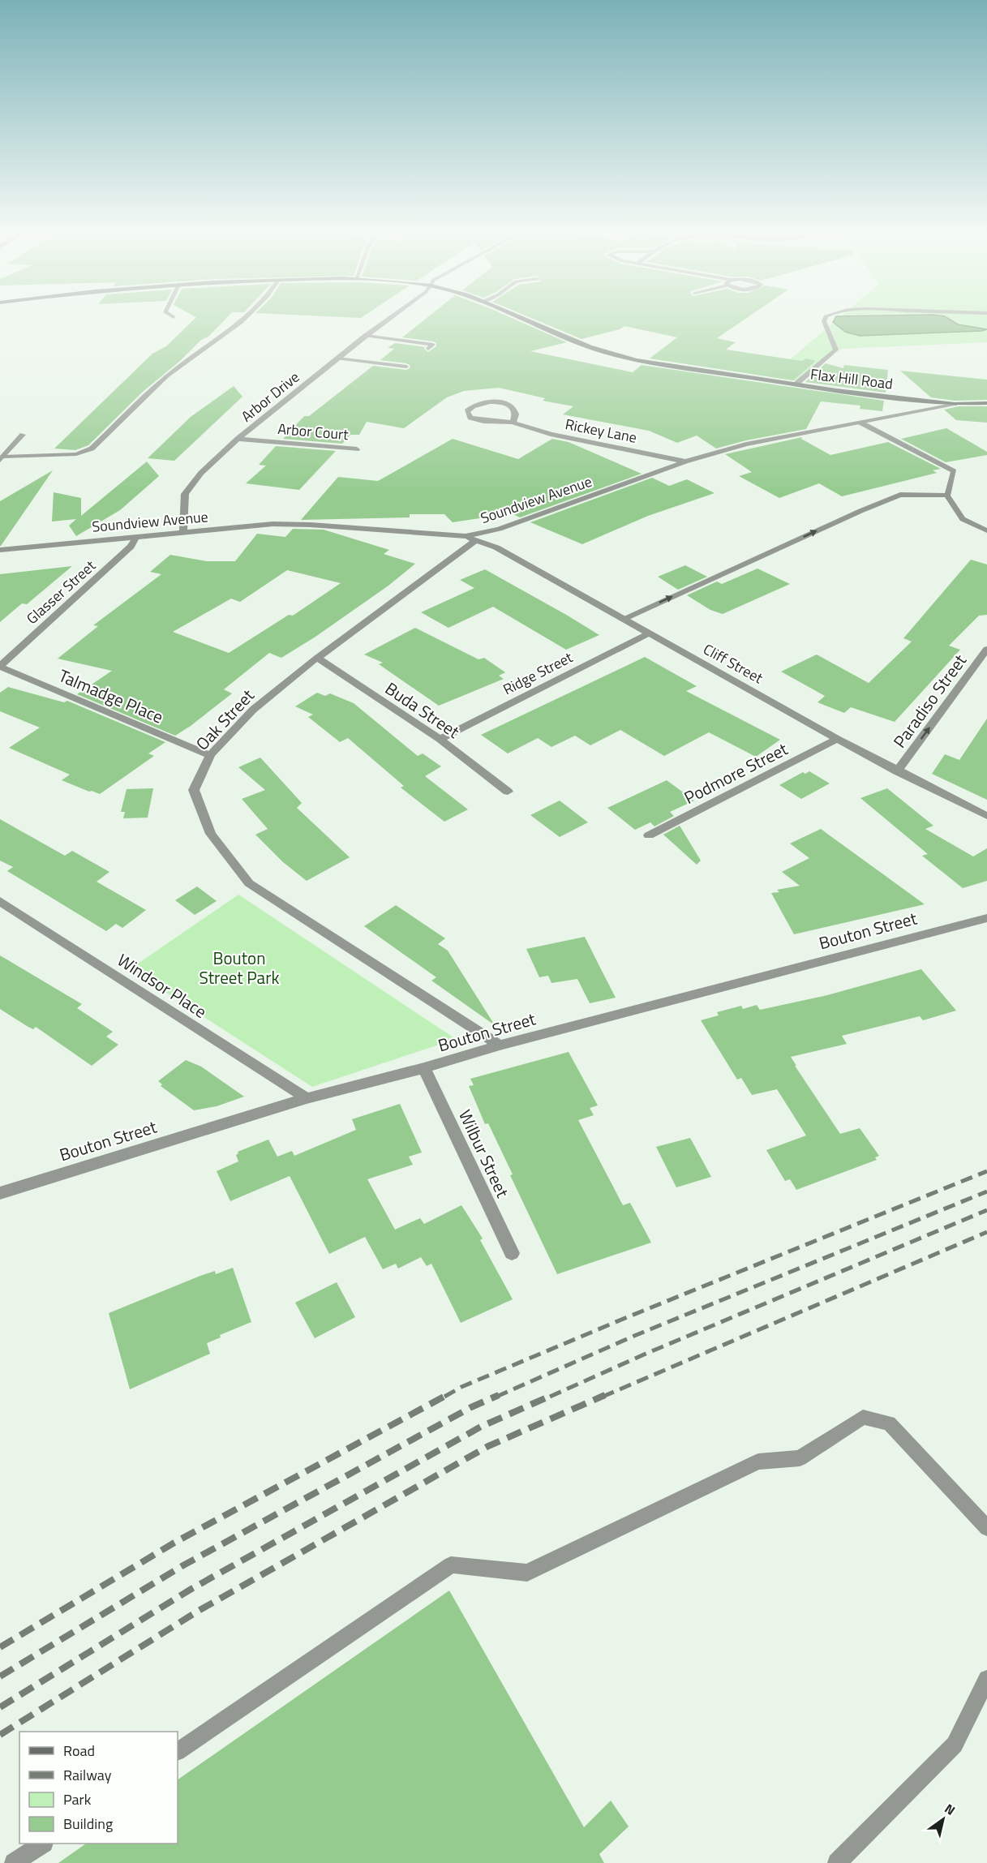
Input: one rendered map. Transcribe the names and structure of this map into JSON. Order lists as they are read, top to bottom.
{
  "streets": {
    "main road": ["Flax Hill Road"],
    "street": [
      "Arbor Drive",
      "Rickey Lane",
      "Arbor Court",
      "Soundview Avenue",
      "Glasser Street",
      "Cliff Street",
      "Ridge Street",
      "Talmadge Place",
      "Paradiso Street",
      "Buda Street",
      "Oak Street",
      "Podmore Street",
      "Bouton Street",
      "Windsor Place",
      "Wilbur Street"
    ]
  },
  "crossings": [
    ["Flax Hill Road", "Soundview Avenue"],
    ["Arbor Drive", "Arbor Court"],
    ["Arbor Drive", "Soundview Avenue"],
    ["Rickey Lane", "Soundview Avenue"],
    ["Soundview Avenue", "Glasser Street"],
    ["Soundview Avenue", "Cliff Street"],
    ["Glasser Street", "Talmadge Place"],
    ["Cliff Street", "Ridge Street"],
    ["Cliff Street", "Paradiso Street"],
    ["Cliff Street", "Oak Street"],
    ["Cliff Street", "Podmore Street"],
    ["Ridge Street", "Buda Street"],
    ["Talmadge Place", "Oak Street"],
    ["Buda Street", "Oak Street"],
    ["Oak Street", "Bouton Street"],
    ["Bouton Street", "Windsor Place"],
    ["Bouton Street", "Wilbur Street"]
  ],
  "one_way": ["Paradiso Street"],
  "parks": ["Bouton Street Park"],
  "legend": [
    "Road",
    "Railway",
    "Park",
    "Building"
  ],
  "north": "top right"
}
